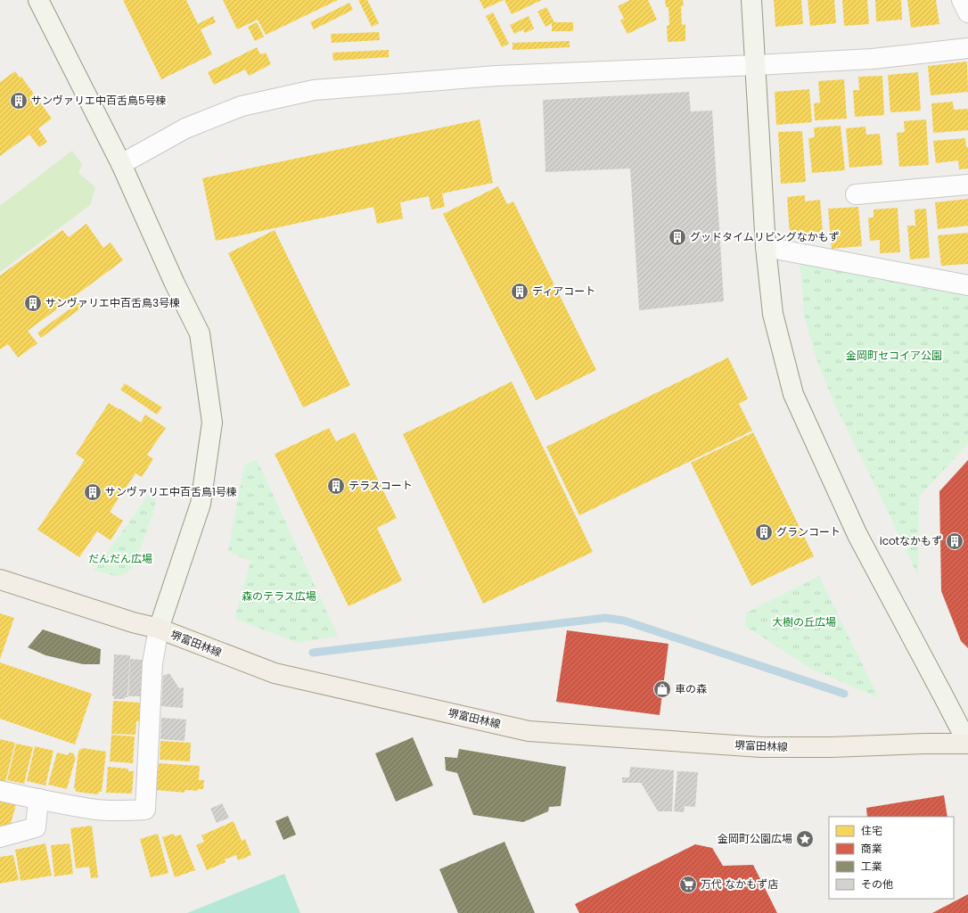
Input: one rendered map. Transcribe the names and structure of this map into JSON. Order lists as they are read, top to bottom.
{
  "streets": {
    "main road": ["堺富田林線"]
  },
  "parks": [
    "金岡町セコイア公園",
    "だんだん広場",
    "森のテラス広場",
    "大樹の丘広場"
  ],
  "places": {
    "building": [
      "サンヴァリエ中百舌鳥5号棟",
      "グッドタイムリビングなかもず",
      "ディアコート",
      "サンヴァリエ中百舌鳥3号棟",
      "テラスコート",
      "サンヴァリエ中百舌鳥1号棟",
      "グランコート",
      "icotなかもず"
    ],
    "shop": ["車の森"],
    "place": ["金岡町公園広場"],
    "supermarket": ["万代 なかもず店"]
  },
  "legend": [
    "住宅",
    "商業",
    "工業",
    "その他"
  ]
}
